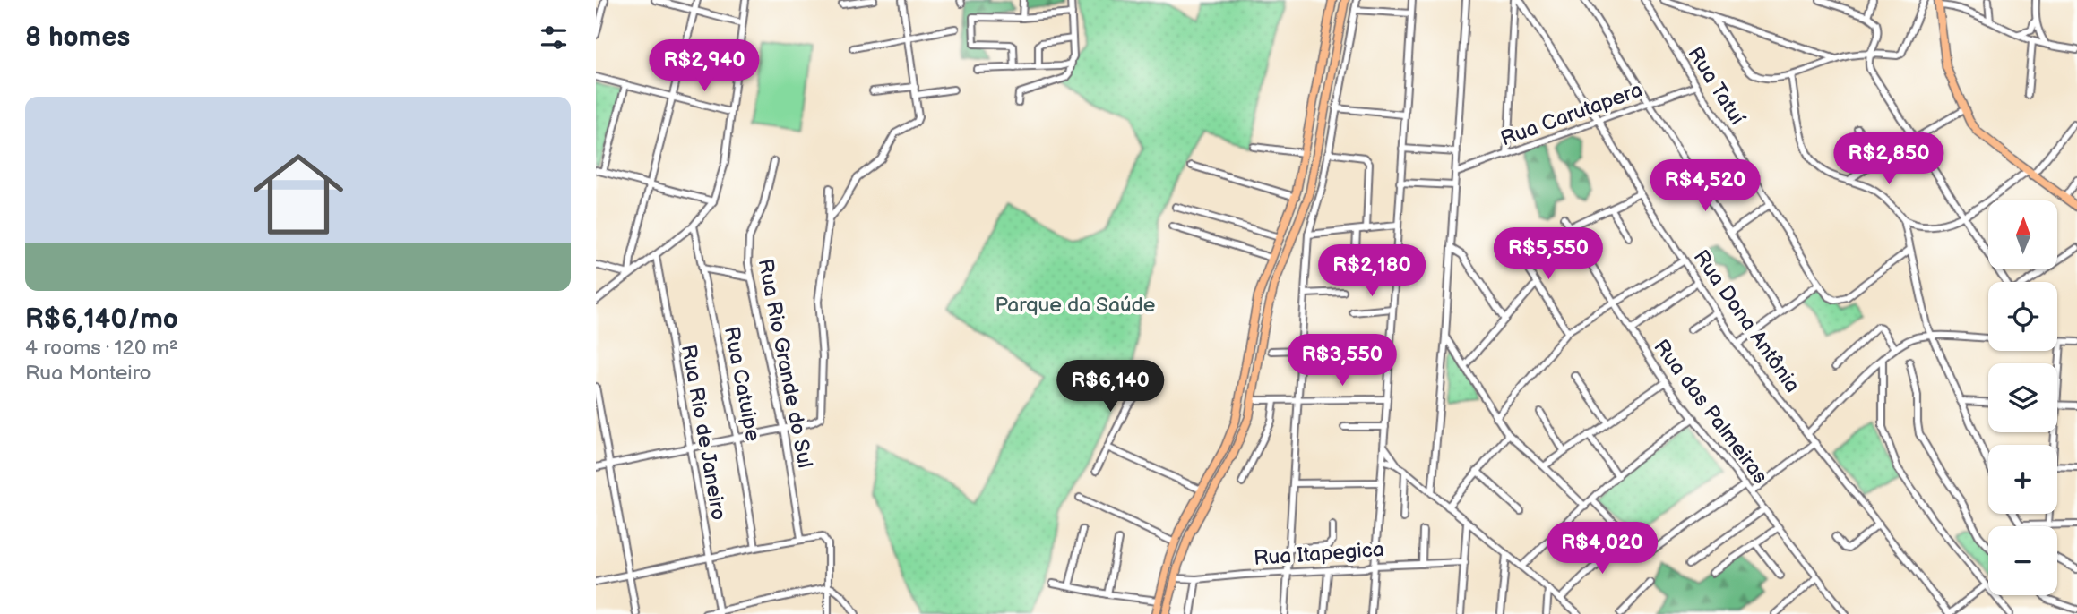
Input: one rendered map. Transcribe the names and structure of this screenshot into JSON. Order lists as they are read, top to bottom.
{
  "streets": {
    "street": [
      "Rua Tatuí",
      "Rua Carutapera",
      "Rua Dona Antônia",
      "Rua Rio Grande do Sul",
      "Rua Catuipe",
      "Rua das Palmeiras",
      "Rua Rio de Janeiro",
      "Rua Itapegica"
    ]
  },
  "crossings": [
    ["Rua Tatuí", "Rua Carutapera"],
    ["Rua Carutapera", "Rua Dona Antônia"]
  ],
  "parks": ["Parque da Saúde"],
  "north": "top",
  "page": {
    "heading": "8 homes",
    "price": [
      "R$2,940",
      "R$2,850",
      "R$4,520",
      "R$5,550",
      "R$2,180",
      "R$3,550",
      "R$6,140",
      "R$4,020"
    ],
    "list": [
      {
        "name": "R$6,140/mo",
        "note": "4 rooms · 120 m² · Rua Monteiro"
      }
    ],
    "map_buttons": ["+", "−"]
  }
}
